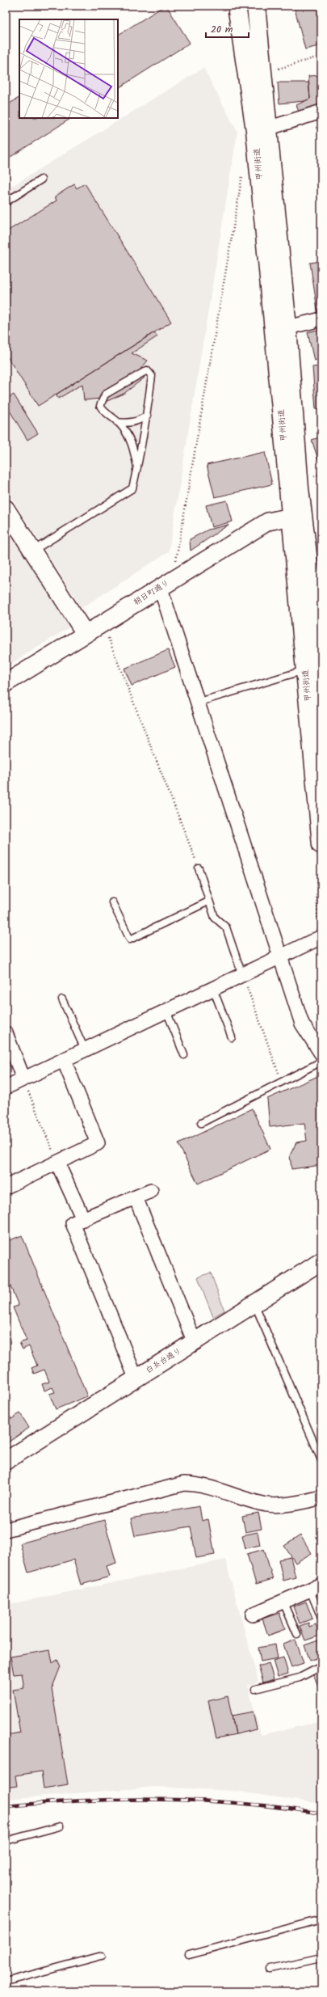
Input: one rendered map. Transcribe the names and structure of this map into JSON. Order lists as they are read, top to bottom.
{
  "streets": {
    "highway": ["甲州街道"],
    "street": ["朝日町通り", "白糸台通り"]
  },
  "crossings": [
    ["甲州街道", "朝日町通り"]
  ],
  "scale_bar": "20 m"
}
